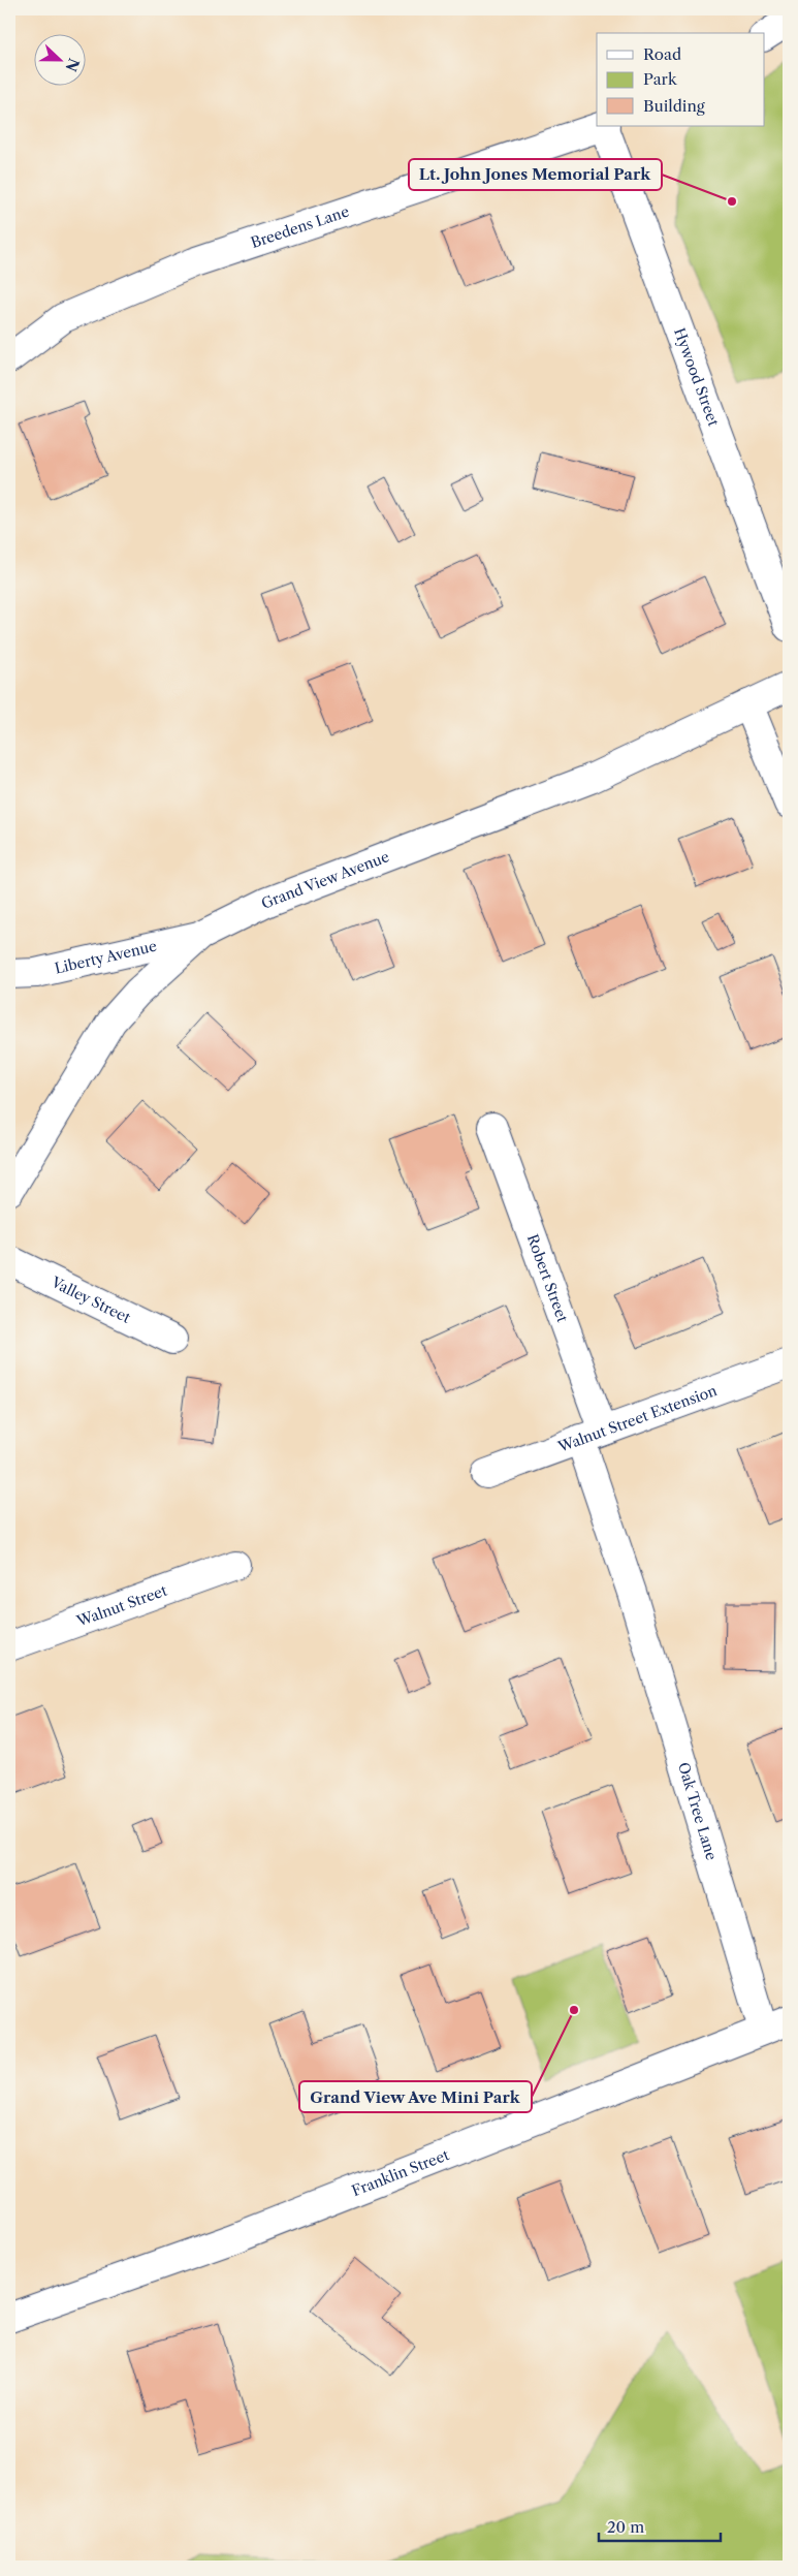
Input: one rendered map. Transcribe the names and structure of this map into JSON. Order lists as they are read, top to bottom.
{
  "streets": {
    "street": [
      "Breedens Lane",
      "Hywood Street",
      "Grand View Avenue",
      "Liberty Avenue",
      "Robert Street",
      "Valley Street",
      "Walnut Street Extension",
      "Walnut Street",
      "Oak Tree Lane",
      "Franklin Street"
    ]
  },
  "crossings": [
    ["Breedens Lane", "Hywood Street"],
    ["Grand View Avenue", "Liberty Avenue"],
    ["Robert Street", "Walnut Street Extension"],
    ["Robert Street", "Oak Tree Lane"],
    ["Oak Tree Lane", "Franklin Street"]
  ],
  "places": ["Lt. John Jones Memorial Park", "Grand View Ave Mini Park"],
  "legend": ["Road", "Park", "Building"],
  "scale_bar": "20 m",
  "north": "right"
}
